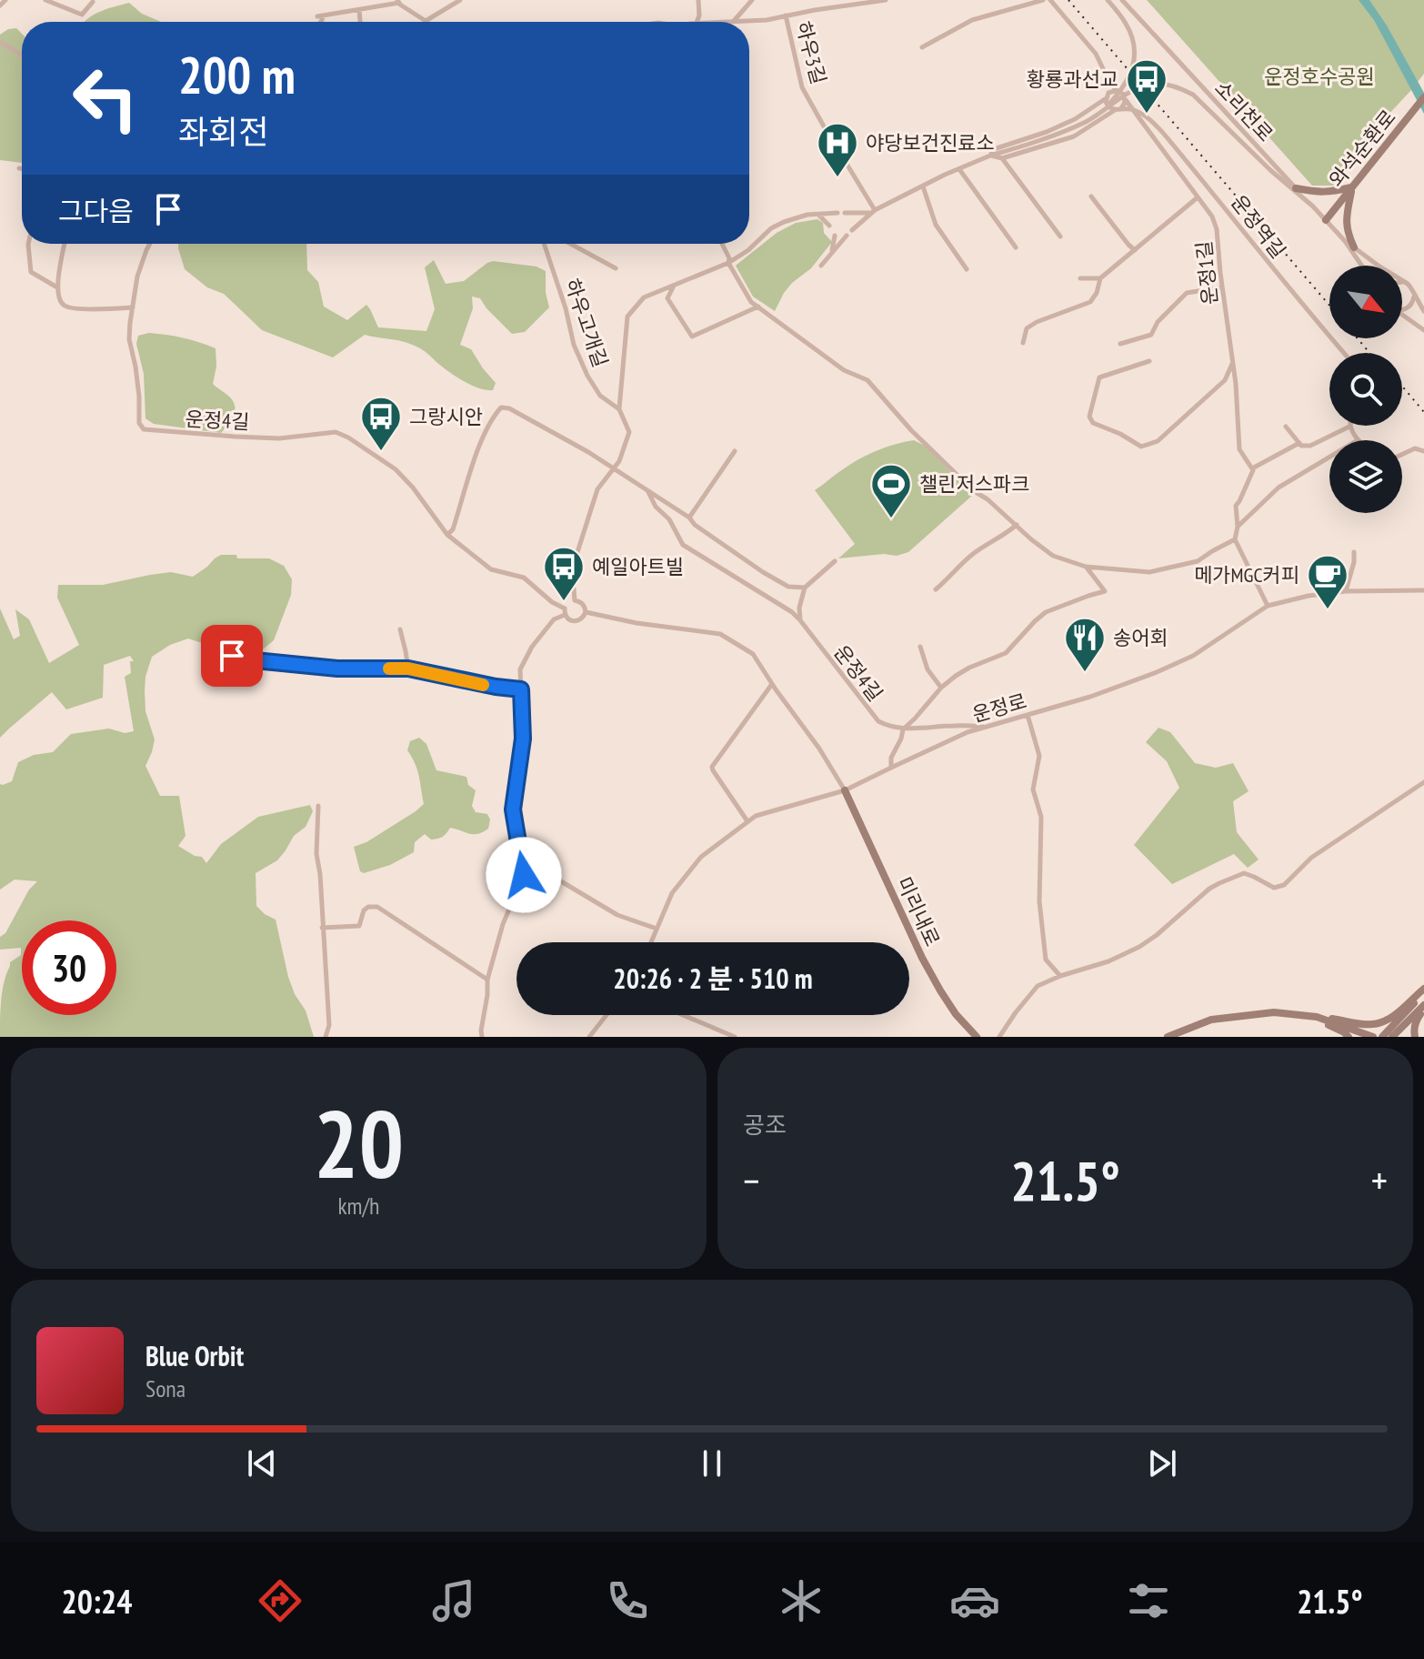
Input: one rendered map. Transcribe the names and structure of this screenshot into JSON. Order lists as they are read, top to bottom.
{
  "streets": {
    "street": [
      "하우3길",
      "소리천로",
      "와석순환로",
      "운정역길",
      "운정1길",
      "하우고개길",
      "운정4길",
      "운정로",
      "미리내로"
    ]
  },
  "crossings": [
    ["소리천로", "와석순환로"],
    ["운정역길", "운정1길"],
    ["운정로", "미리내로"]
  ],
  "parks": ["운정호수공원"],
  "places": {
    "bus stop": ["황룡과선교", "그랑시안", "예일아트빌"],
    "hospital": ["야당보건진료소"],
    "sports": ["챌린저스파크"],
    "cafe": ["메가MGC커피"],
    "restaurant": ["송어회"]
  },
  "north": "bottom right",
  "page": {
    "turn": ["200 m", "좌회전"],
    "then": "그다음",
    "limit": "30",
    "trip": "20:26 · 2 분 · 510 m",
    "tile": [
      ["20", "km/h"],
      "공조"
    ],
    "heat": ["−", "21.5°", "+"],
    "song": ["Blue Orbit", "Sona"],
    "tabs": ["20:24", "21.5°"]
  }
}
